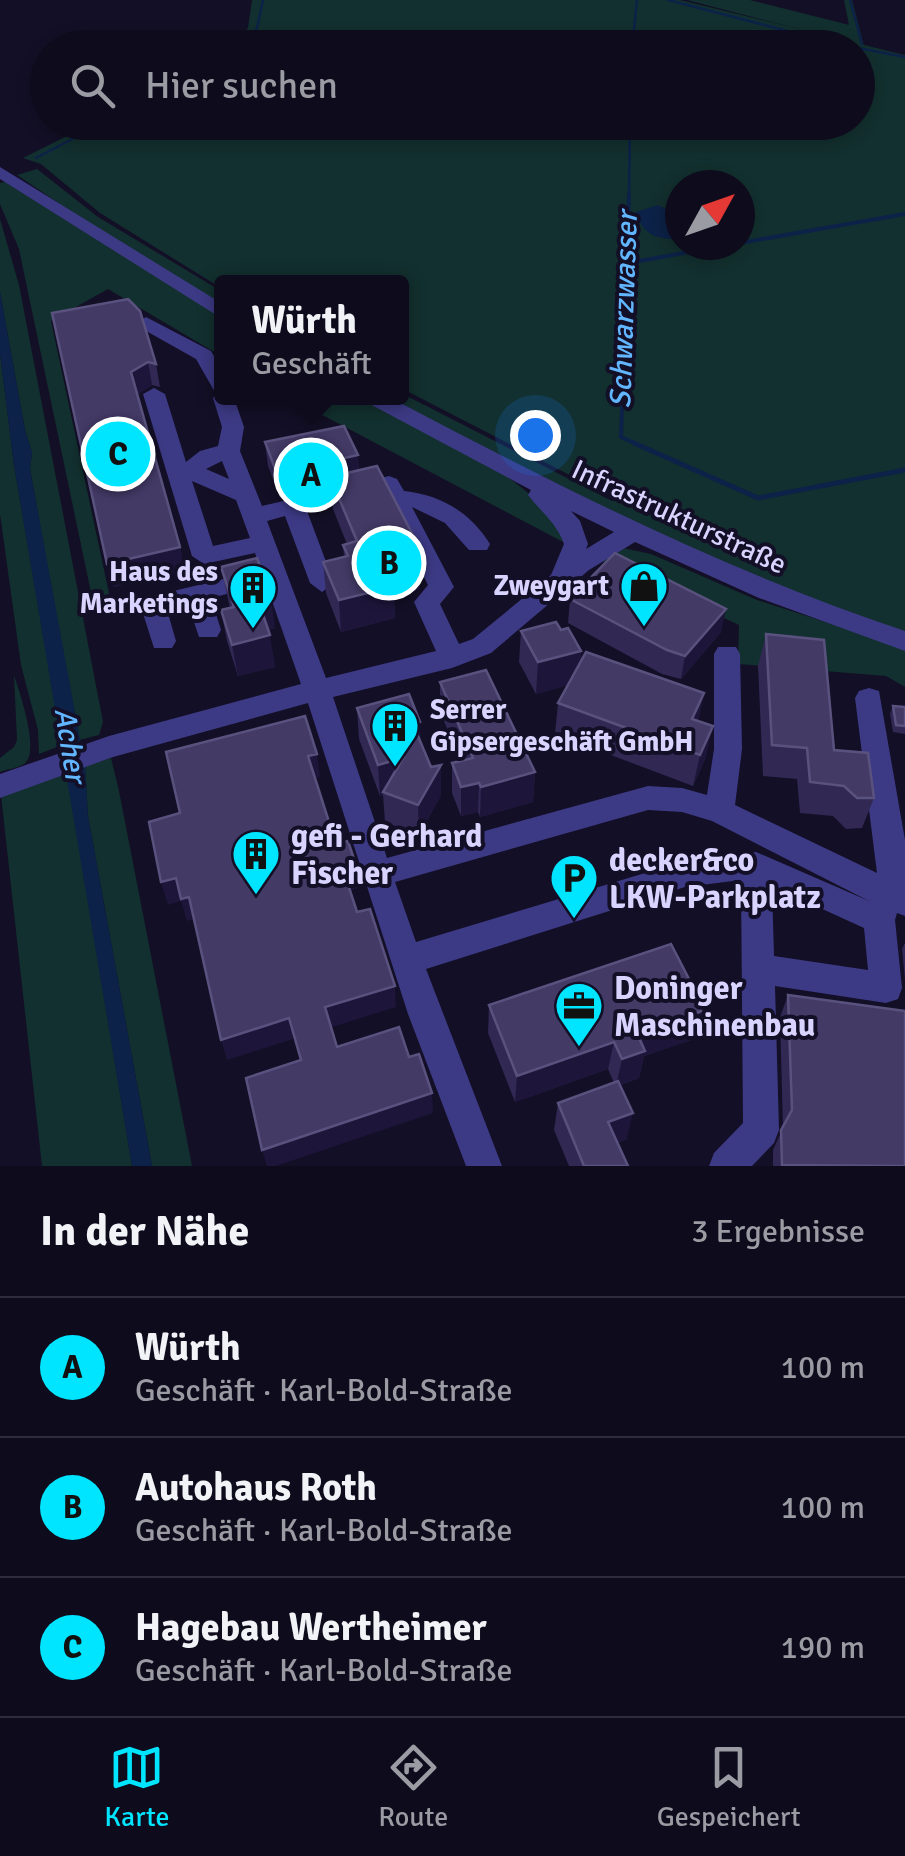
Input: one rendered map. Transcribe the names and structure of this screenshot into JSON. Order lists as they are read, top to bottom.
{
  "streets": {
    "street": ["Infrastrukturstraße"]
  },
  "water": ["Schwarzwasser", "Acher"],
  "places": {
    "shop": ["Zweygart"],
    "building": ["Haus des Marketings", "Serrer Gipsergeschäft GmbH", "gefi - Gerhard Fischer"],
    "parking": ["decker&co LKW-Parkplatz"],
    "office": ["Doninger Maschinenbau"]
  },
  "north": "top right",
  "page": {
    "search": "Hier suchen",
    "popup": ["Würth", "Geschäft"],
    "pins": ["C", "A", "B"],
    "heading": ["In der Nähe", "3 Ergebnisse"],
    "list": [
      {
        "mark": "A",
        "name": "Würth",
        "note": "Geschäft · Karl-Bold-Straße",
        "value": "100 m"
      },
      {
        "mark": "B",
        "name": "Autohaus Roth",
        "note": "Geschäft · Karl-Bold-Straße",
        "value": "100 m"
      },
      {
        "mark": "C",
        "name": "Hagebau Wertheimer",
        "note": "Geschäft · Karl-Bold-Straße",
        "value": "190 m"
      }
    ],
    "nav": ["Karte", "Route", "Gespeichert"]
  }
}
